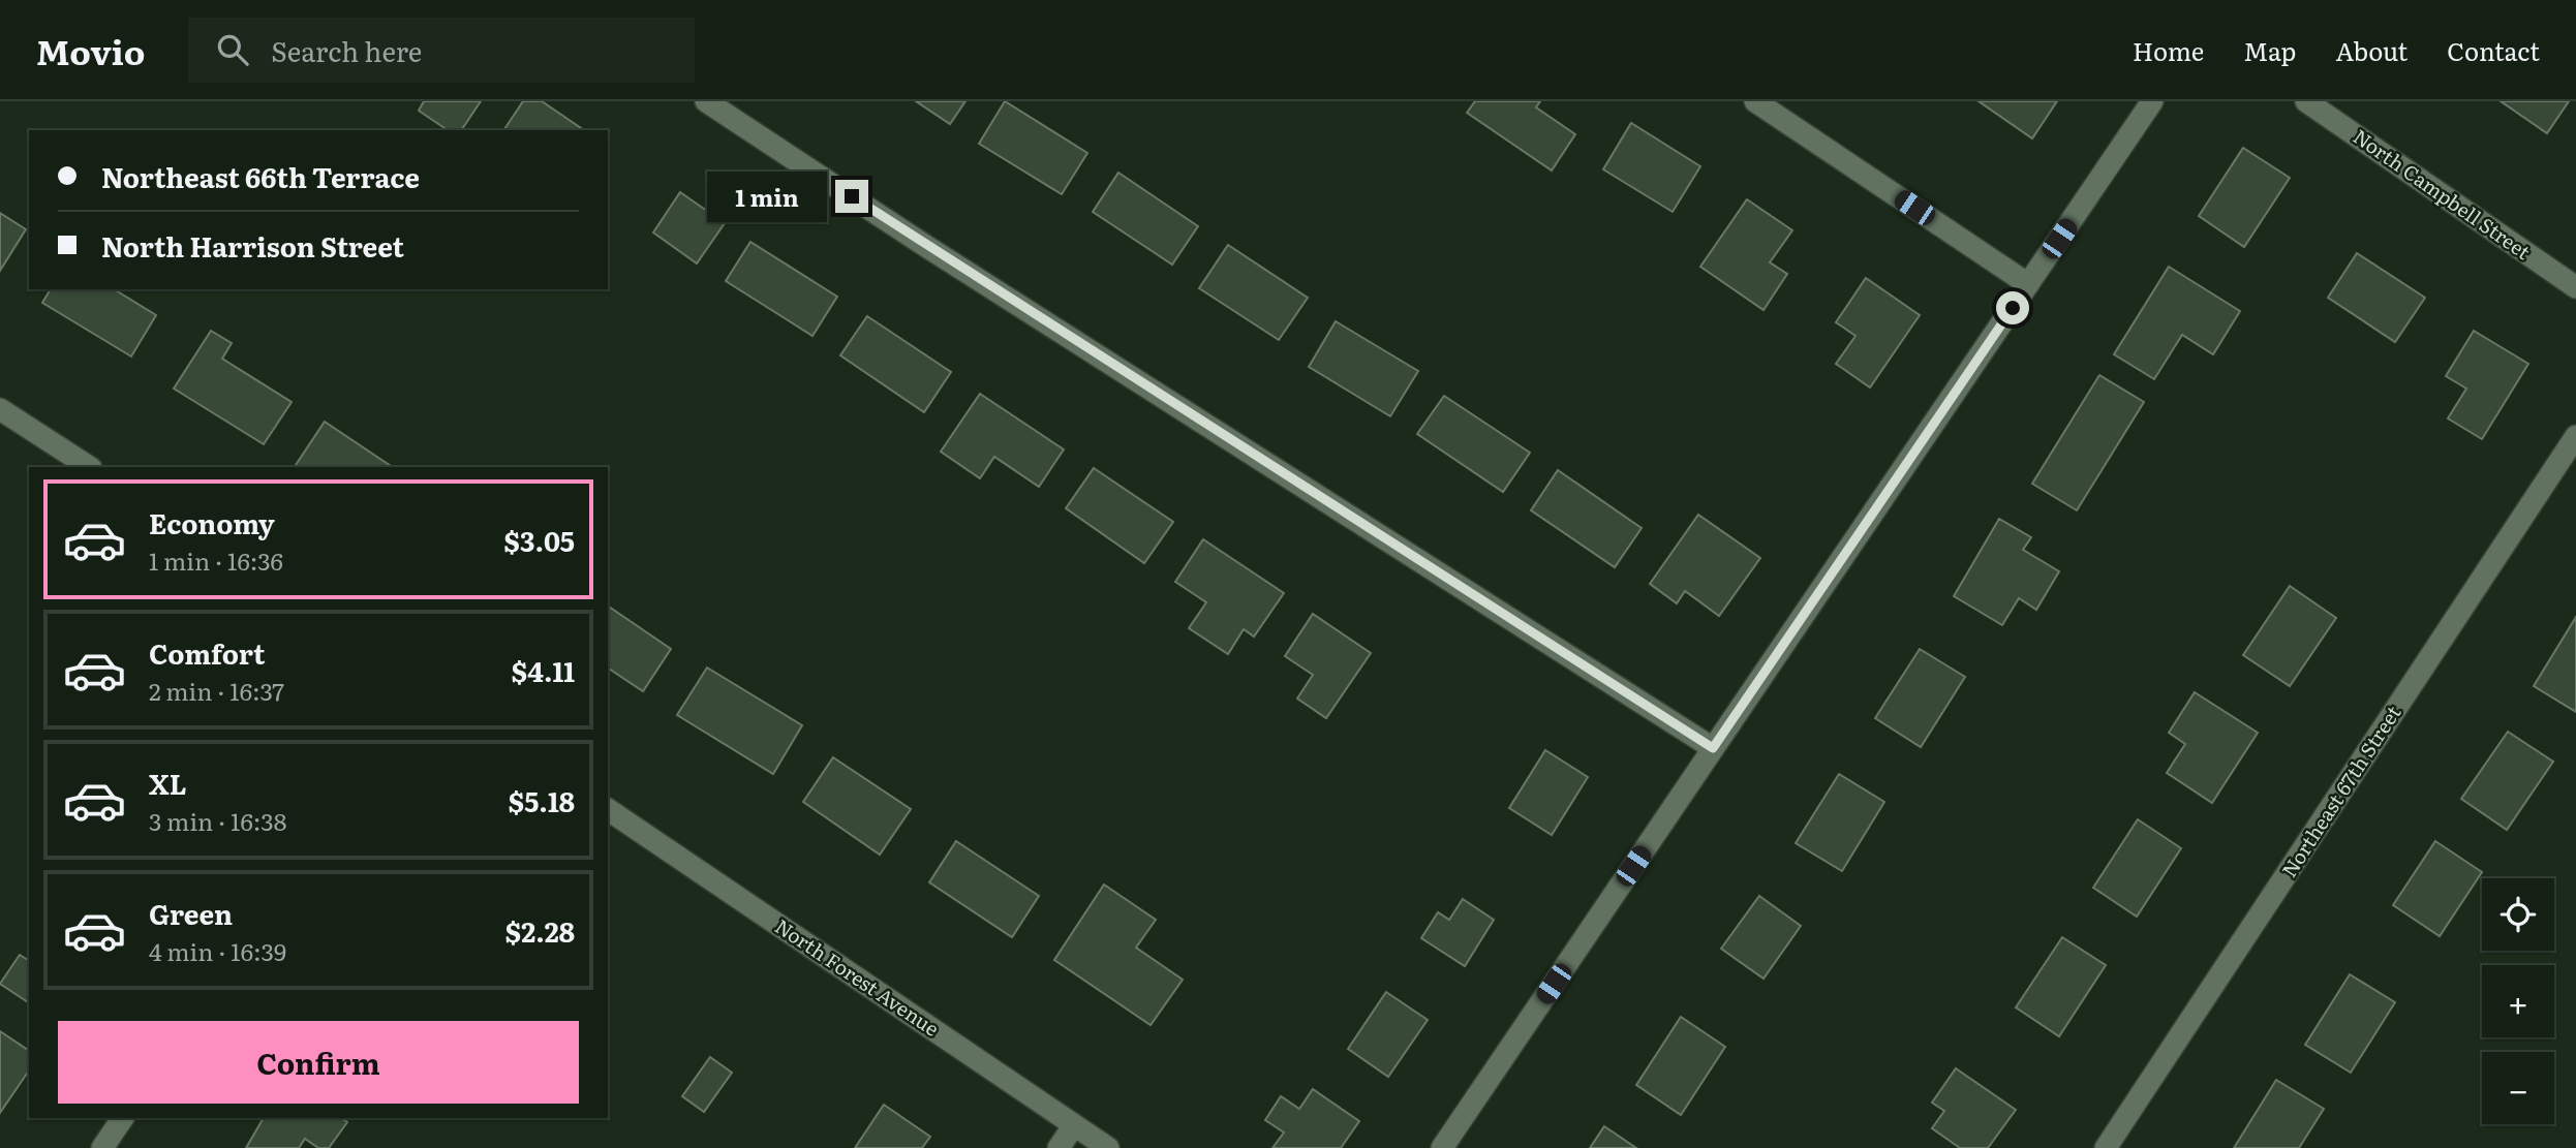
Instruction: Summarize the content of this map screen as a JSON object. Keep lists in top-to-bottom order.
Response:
{
  "streets": {
    "street": ["North Campbell Street", "Northeast 67th Street", "North Forest Avenue"]
  },
  "page": {
    "header": "Movio",
    "search": "Search here",
    "nav": [
      "Home",
      "Map",
      "About",
      "Contact"
    ],
    "banner": ["Northeast 66th Terrace", "North Harrison Street"],
    "bubble": "1 min",
    "list": [
      {
        "name": "Economy",
        "note": "1 min · 16:36",
        "value": "$3.05"
      },
      {
        "name": "Comfort",
        "note": "2 min · 16:37",
        "value": "$4.11"
      },
      {
        "name": "XL",
        "note": "3 min · 16:38",
        "value": "$5.18"
      },
      {
        "name": "Green",
        "note": "4 min · 16:39",
        "value": "$2.28"
      }
    ],
    "map_buttons": ["+", "−"],
    "buttons": "Confirm"
  }
}
